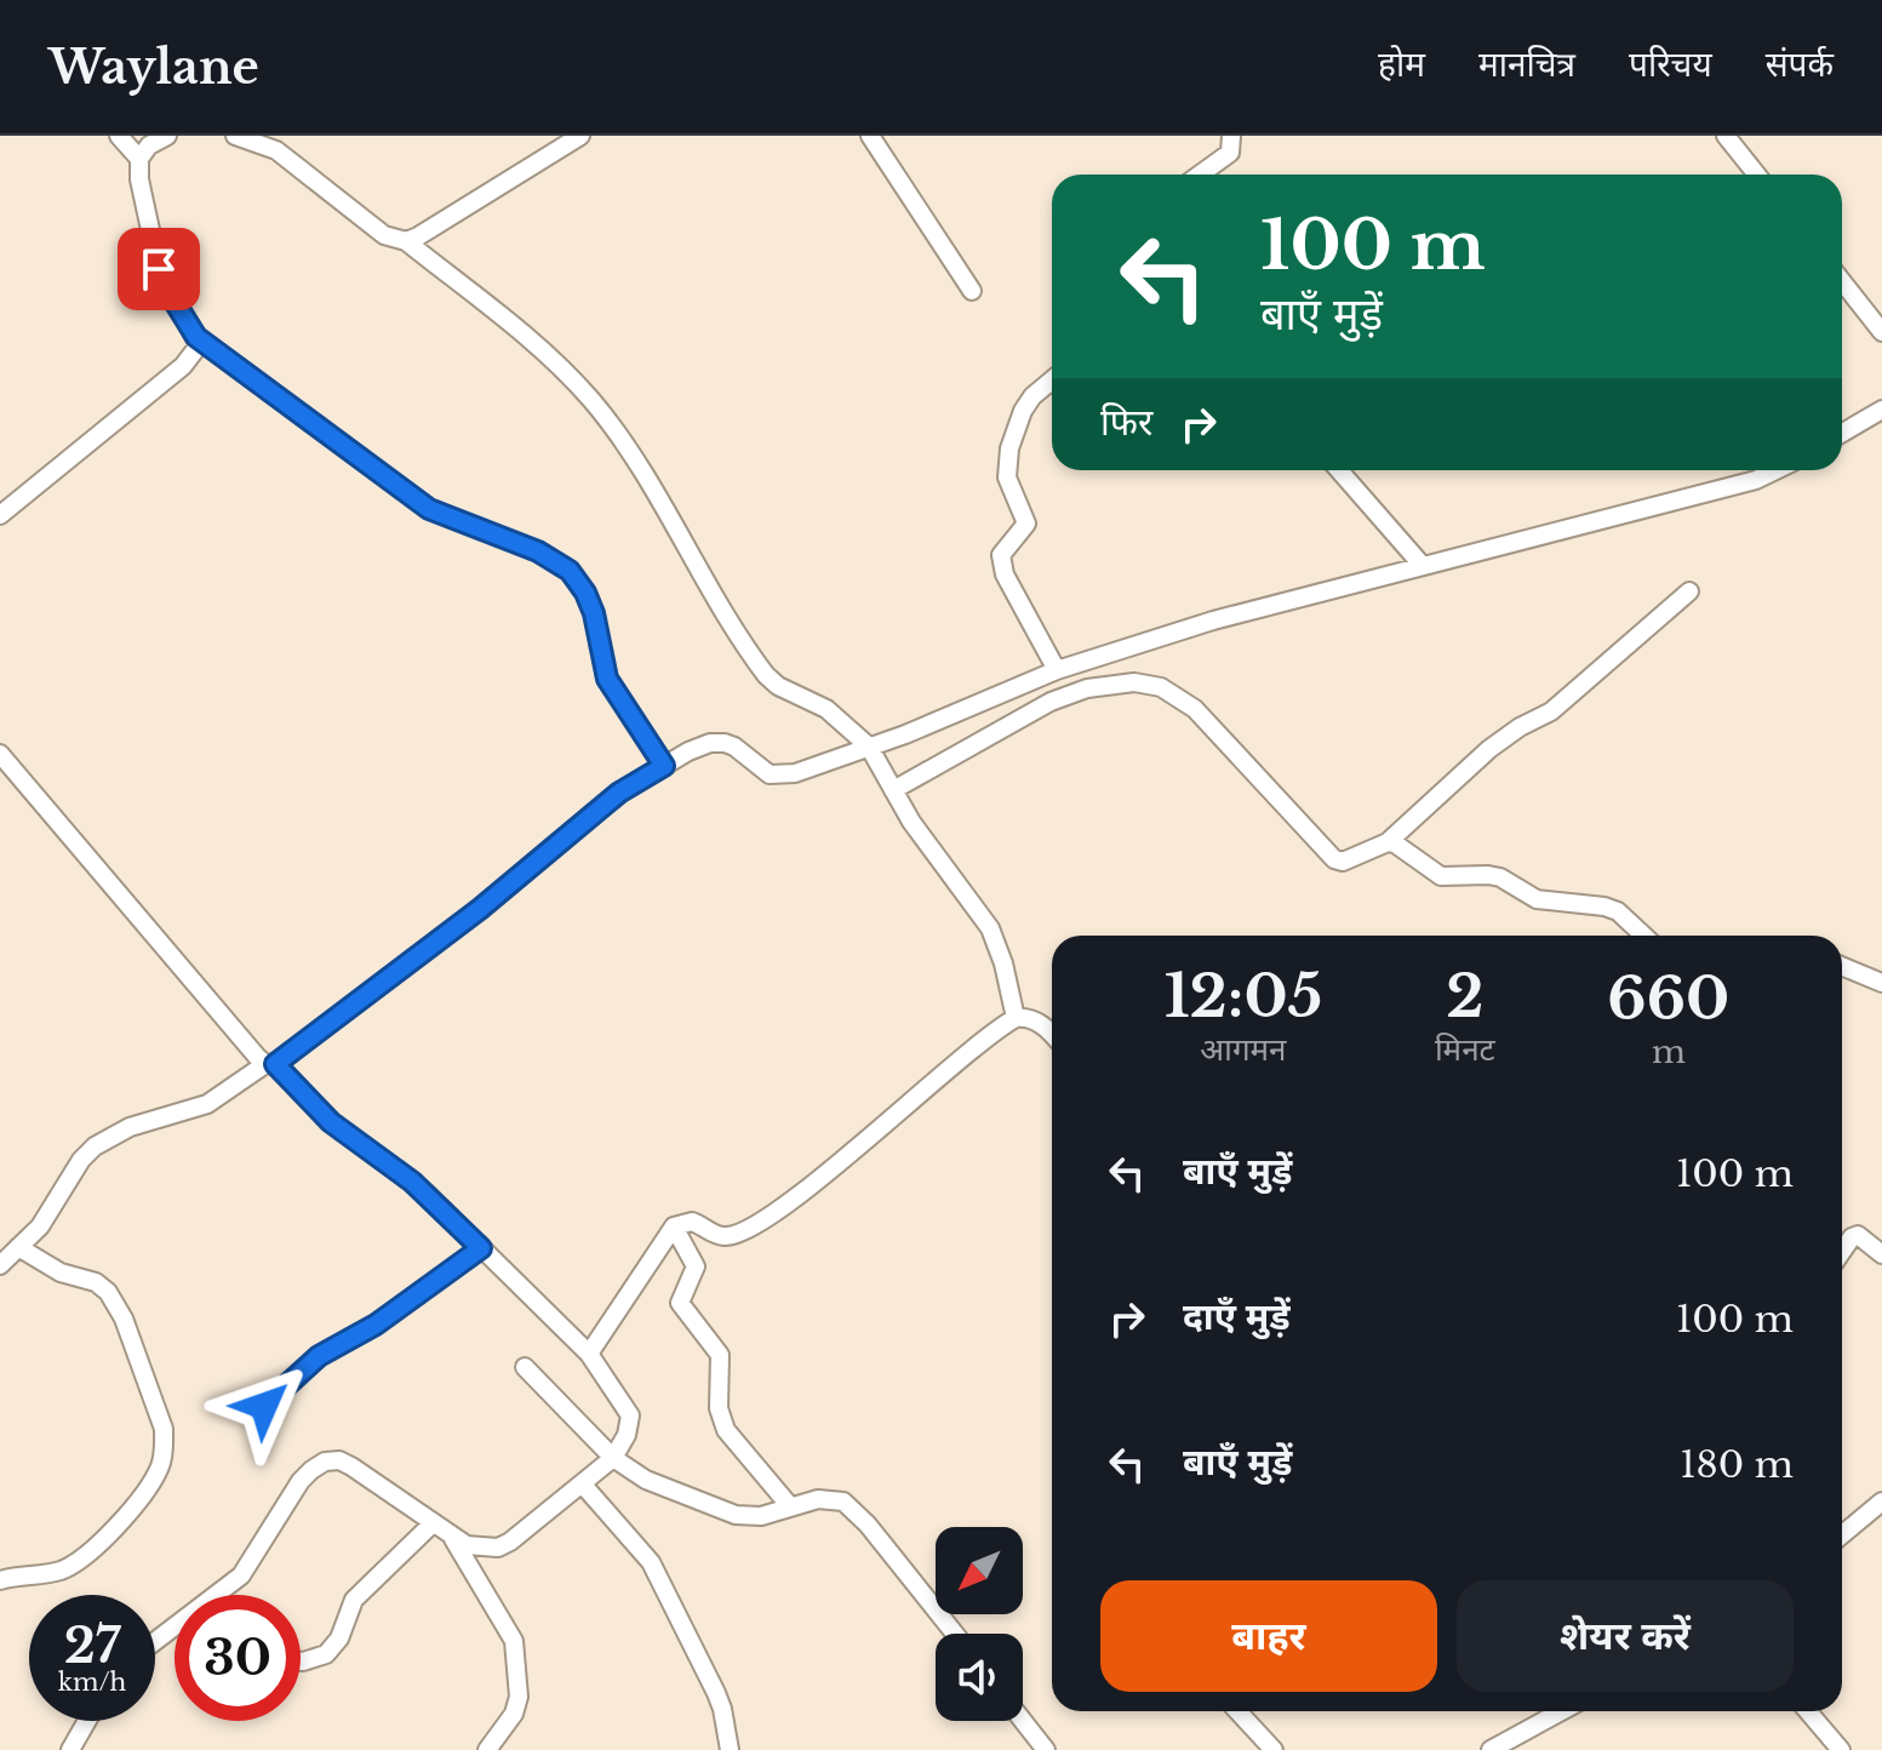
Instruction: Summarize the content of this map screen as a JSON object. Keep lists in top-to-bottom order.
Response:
{
  "north": "bottom left",
  "page": {
    "header": "Waylane",
    "nav": [
      "होम",
      "मानचित्र",
      "परिचय",
      "संपर्क"
    ],
    "turn": ["100 m", "बाएँ मुड़ें"],
    "then": "फिर",
    "eta": [
      "12:05",
      "आगमन",
      "2",
      "मिनट",
      "660",
      "m"
    ],
    "list": [
      {
        "name": "बाएँ मुड़ें",
        "value": "100 m"
      },
      {
        "name": "दाएँ मुड़ें",
        "value": "100 m"
      },
      {
        "name": "बाएँ मुड़ें",
        "value": "180 m"
      }
    ],
    "buttons": ["बाहर", "शेयर करें"],
    "speed": "27 km/h",
    "limit": "30"
  }
}
